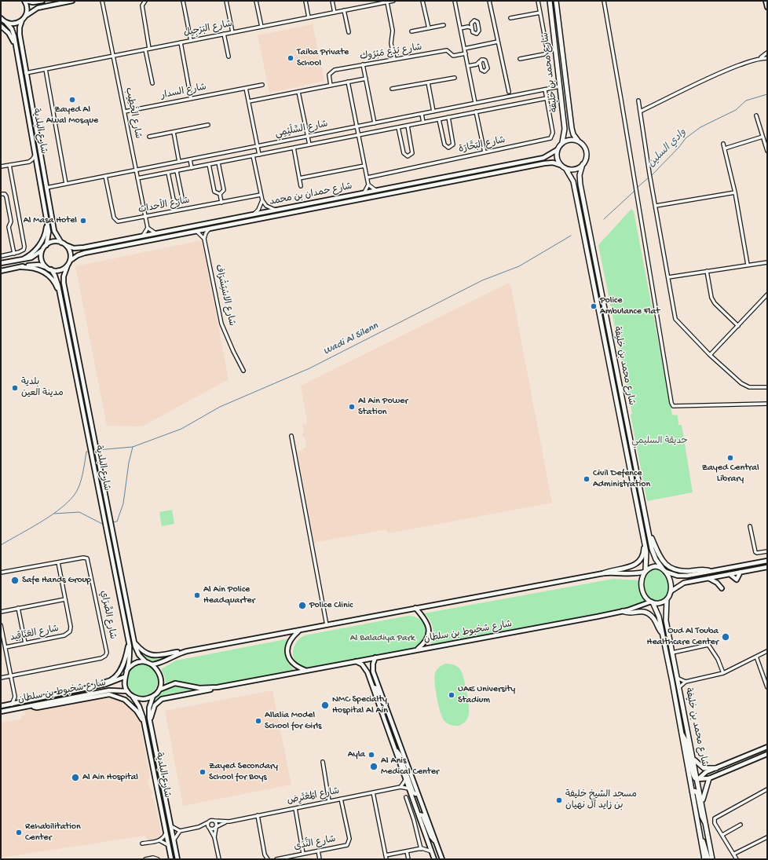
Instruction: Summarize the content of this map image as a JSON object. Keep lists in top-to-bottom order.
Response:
{
  "streets": {
    "highway": ["شارع محمد بن خليفة"],
    "main road": ["شارع البلدية", "شارع حمدان بن محمد", "شارع شخبوط بن سلطان"],
    "street": [
      "شارع البَرْجِيل",
      "شارع بَدْع مَبْرُوك",
      "شارع السدار",
      "شارع الخَطِيب",
      "شارع السِّلَيْمِي",
      "شارع البَحَّارَة",
      "شارع الأحداث",
      "شارع الاسْتِشْرَاف",
      "شارع الصِّرَاي",
      "شارع العَنَاقِيد",
      "شارع المُعْتَرِض",
      "شارع النَّدَى"
    ]
  },
  "crossings": [
    ["شارع البَرْجِيل", "شارع الخَطِيب"],
    ["شارع البَرْجِيل", "شارع البلدية"],
    ["شارع محمد بن خليفة", "شارع السِّلَيْمِي"],
    ["شارع محمد بن خليفة", "شارع حمدان بن محمد"],
    ["شارع محمد بن خليفة", "شارع شخبوط بن سلطان"],
    ["شارع السدار", "شارع الخَطِيب"],
    ["شارع الخَطِيب", "شارع السِّلَيْمِي"],
    ["شارع الخَطِيب", "شارع الأحداث"],
    ["شارع السِّلَيْمِي", "شارع البلدية"],
    ["شارع السِّلَيْمِي", "شارع البَحَّارَة"],
    ["شارع السِّلَيْمِي", "شارع الأحداث"],
    ["شارع البلدية", "شارع حمدان بن محمد"],
    ["شارع البلدية", "شارع شخبوط بن سلطان"],
    ["شارع الصِّرَاي", "شارع العَنَاقِيد"],
    ["شارع المُعْتَرِض", "شارع النَّدَى"]
  ],
  "water": ["وادي السلين", "Wadi Al Silenn"],
  "parks": ["حديقة السليمي", "Al Baladiya Park"],
  "places": [
    "Taiba Private School",
    "Zayed Al Awal Mosque",
    "Al Masa Hotel",
    "Police Ambulance Flat",
    "بلدية مدينة العين",
    "Al Ain Power Station",
    "Zayed Central Library",
    "Civil Defence Administration",
    "Safe Hands Group",
    "Al Ain Police Headquarter",
    "Police Clinic",
    "Oud Al Touba Healthcare Center",
    "UAE University Stadium",
    "NMC Specialty Hospital Al Ain",
    "Allalia Model School for Girls",
    "Ayla",
    "Al Anis Medical Center",
    "Zayed Secondary School for Boys",
    "Al Ain Hospital",
    "مسجد الشيخ خليفة بن زايد آل نهيان",
    "Rehabilitation Center"
  ]
}
